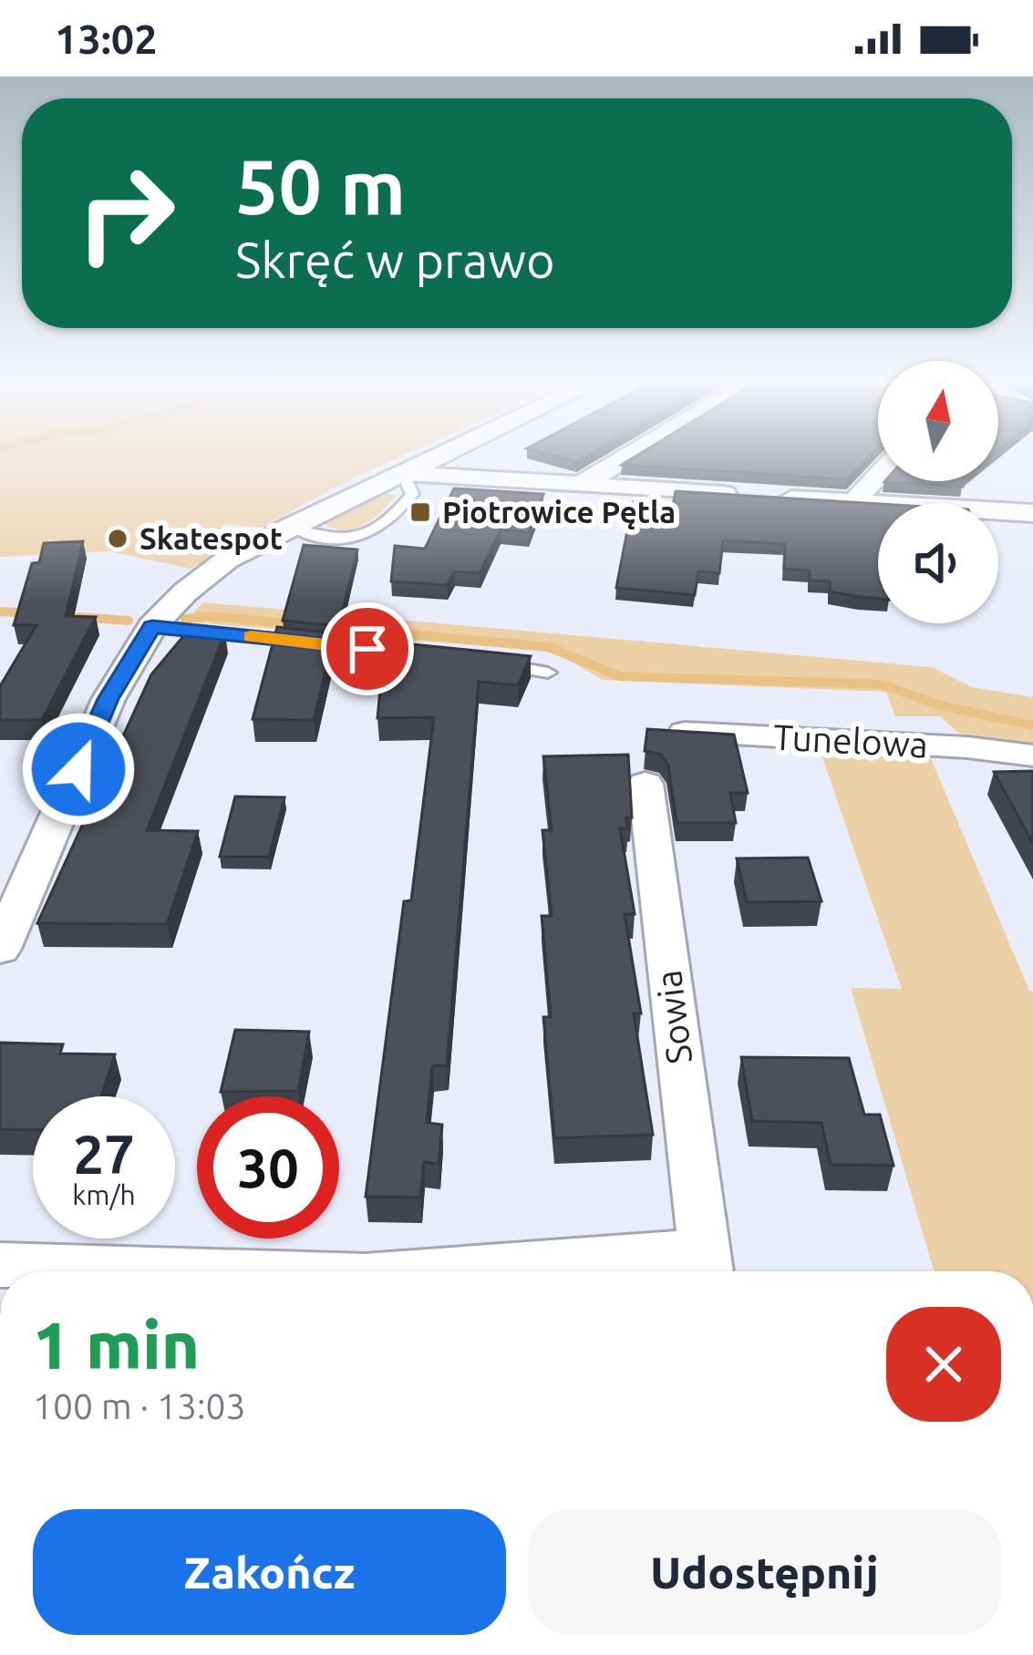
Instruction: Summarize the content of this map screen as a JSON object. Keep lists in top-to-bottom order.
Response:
{
  "streets": {
    "street": ["Tunelowa", "Sowia"]
  },
  "places": {
    "transit": ["Piotrowice Pętla"],
    "other": ["Skatespot"]
  },
  "north": "top",
  "page": {
    "status": "13:02",
    "turn": ["50 m", "Skręć w prawo"],
    "speed": "27 km/h",
    "limit": "30",
    "heading": ["1 min", "100 m · 13:03"],
    "buttons": ["Zakończ", "Udostępnij"]
  }
}
